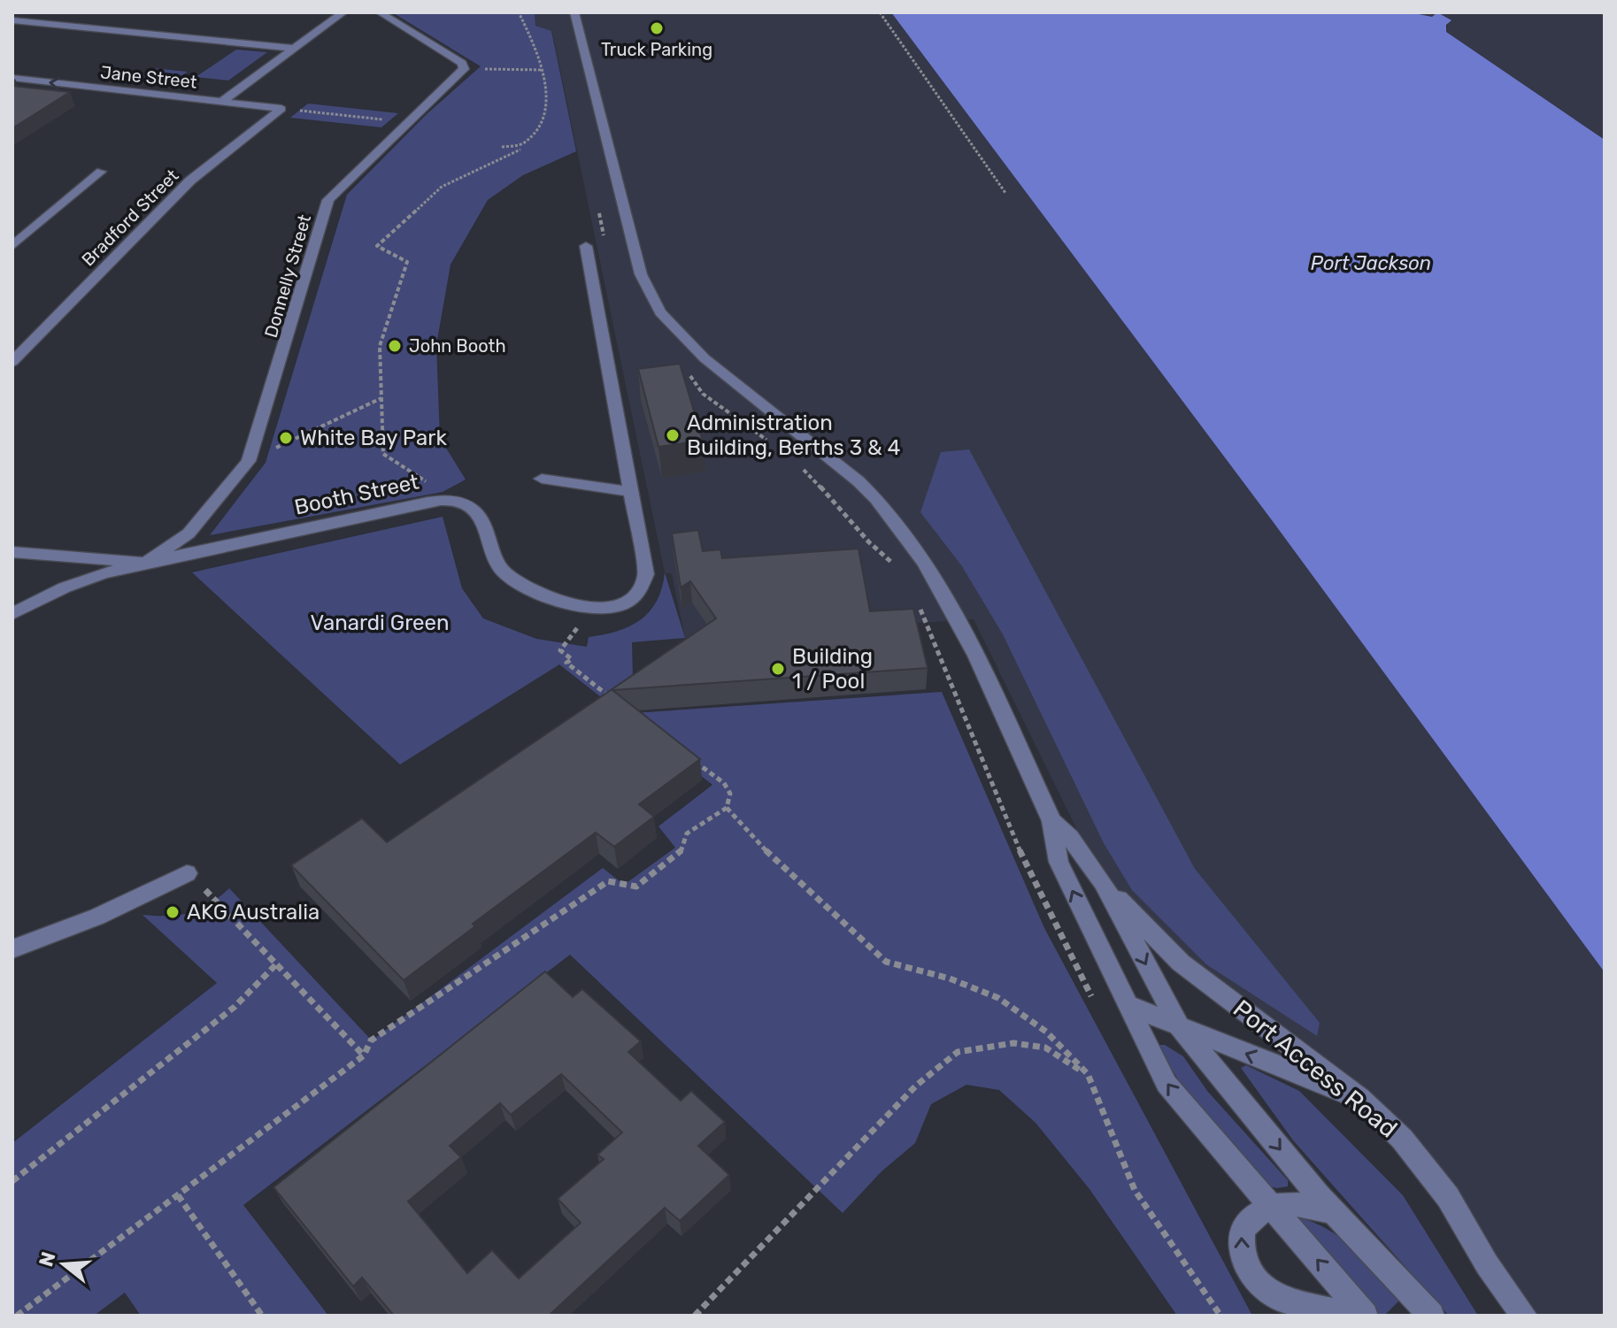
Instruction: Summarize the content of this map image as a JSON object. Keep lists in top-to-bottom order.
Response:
{
  "streets": {
    "street": [
      "Jane Street",
      "Bradford Street",
      "Donnelly Street",
      "Booth Street",
      "Port Access Road"
    ]
  },
  "crossings": [
    ["Jane Street", "Bradford Street"],
    ["Donnelly Street", "Booth Street"]
  ],
  "water": ["Port Jackson"],
  "parks": ["Vanardi Green"],
  "places": [
    "Truck Parking",
    "John Booth",
    "Administration Building, Berths 3 & 4",
    "White Bay Park",
    "Building 1 / Pool",
    "AKG Australia"
  ],
  "north": "left"
}
